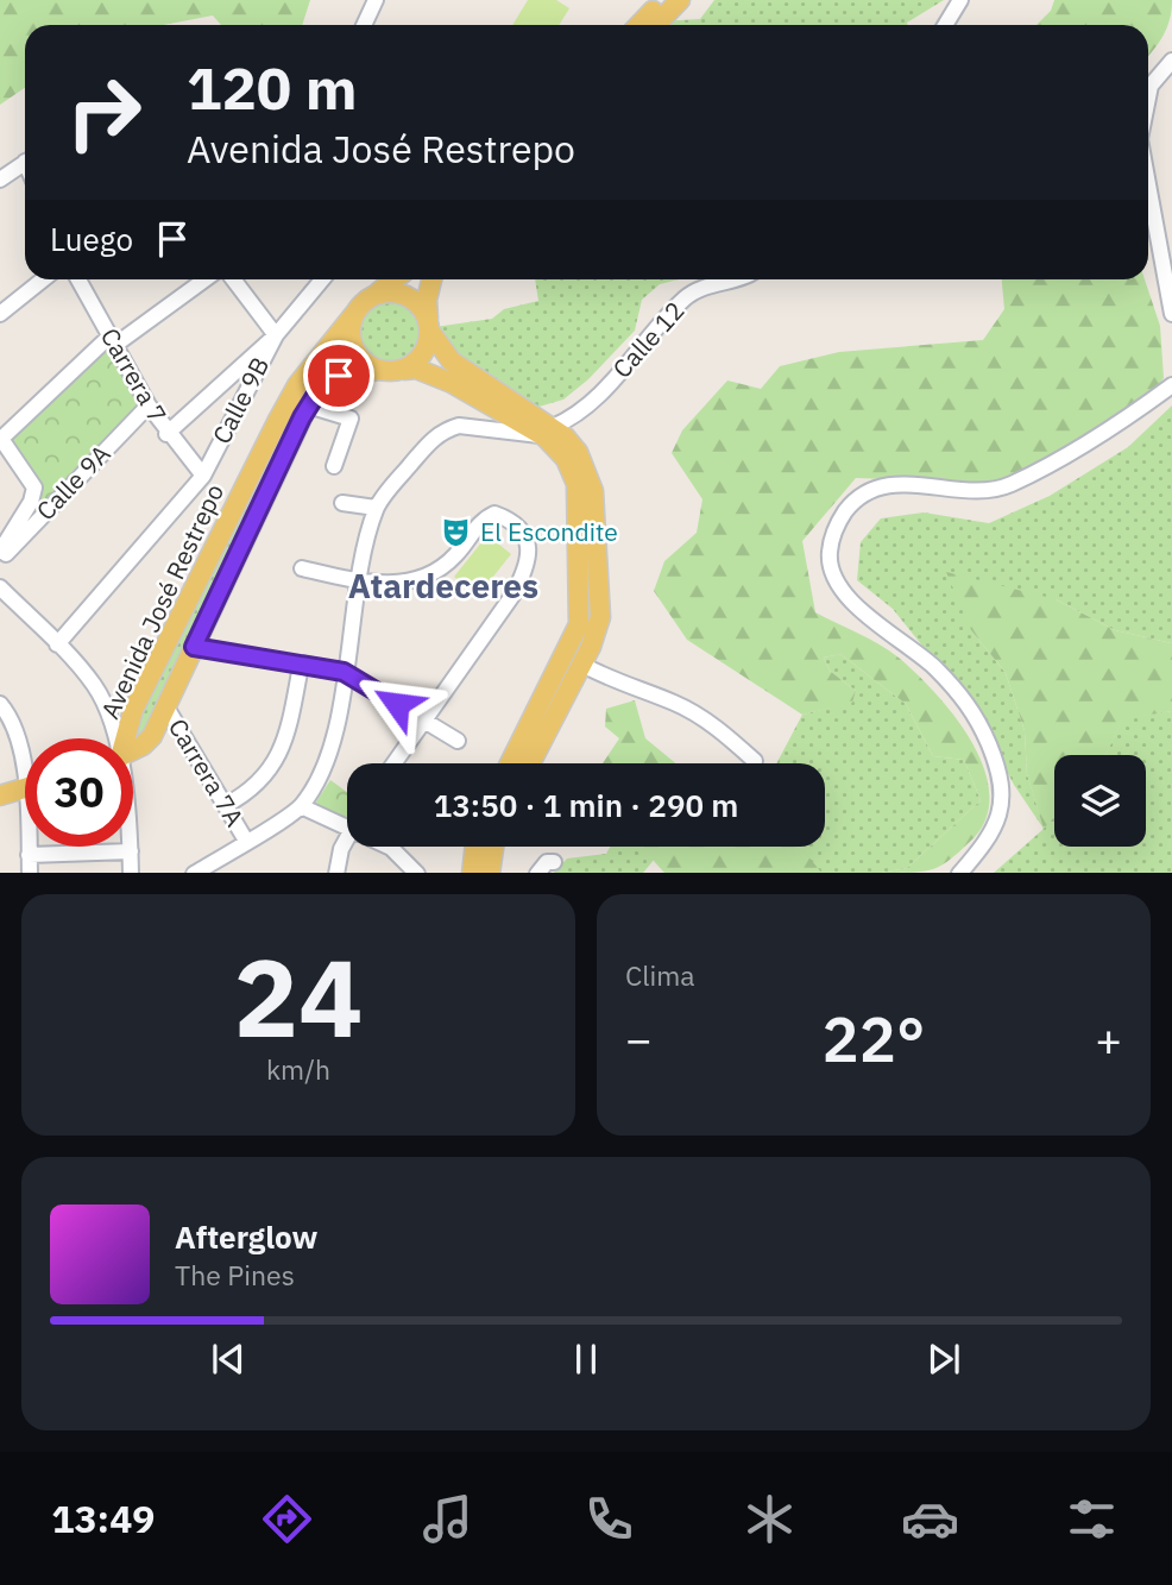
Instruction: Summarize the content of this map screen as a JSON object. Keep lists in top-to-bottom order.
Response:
{
  "streets": {
    "main road": ["Avenida José Restrepo"],
    "street": [
      "Calle 12",
      "Carrera 7",
      "Calle 9B",
      "Calle 9A",
      "Carrera 7A"
    ]
  },
  "crossings": [
    ["Carrera 7", "Calle 9B"],
    ["Carrera 7", "Calle 9A"],
    ["Avenida José Restrepo", "Carrera 7A"]
  ],
  "districts": ["Atardeceres"],
  "places": {
    "theatre": ["El Escondite"]
  },
  "page": {
    "turn": ["120 m", "Avenida José Restrepo"],
    "then": "Luego",
    "limit": "30",
    "trip": "13:50 · 1 min · 290 m",
    "tile": [
      ["24", "km/h"],
      "Clima"
    ],
    "heat": ["−", "22°", "+"],
    "song": ["Afterglow", "The Pines"],
    "tabs": "13:49"
  }
}
